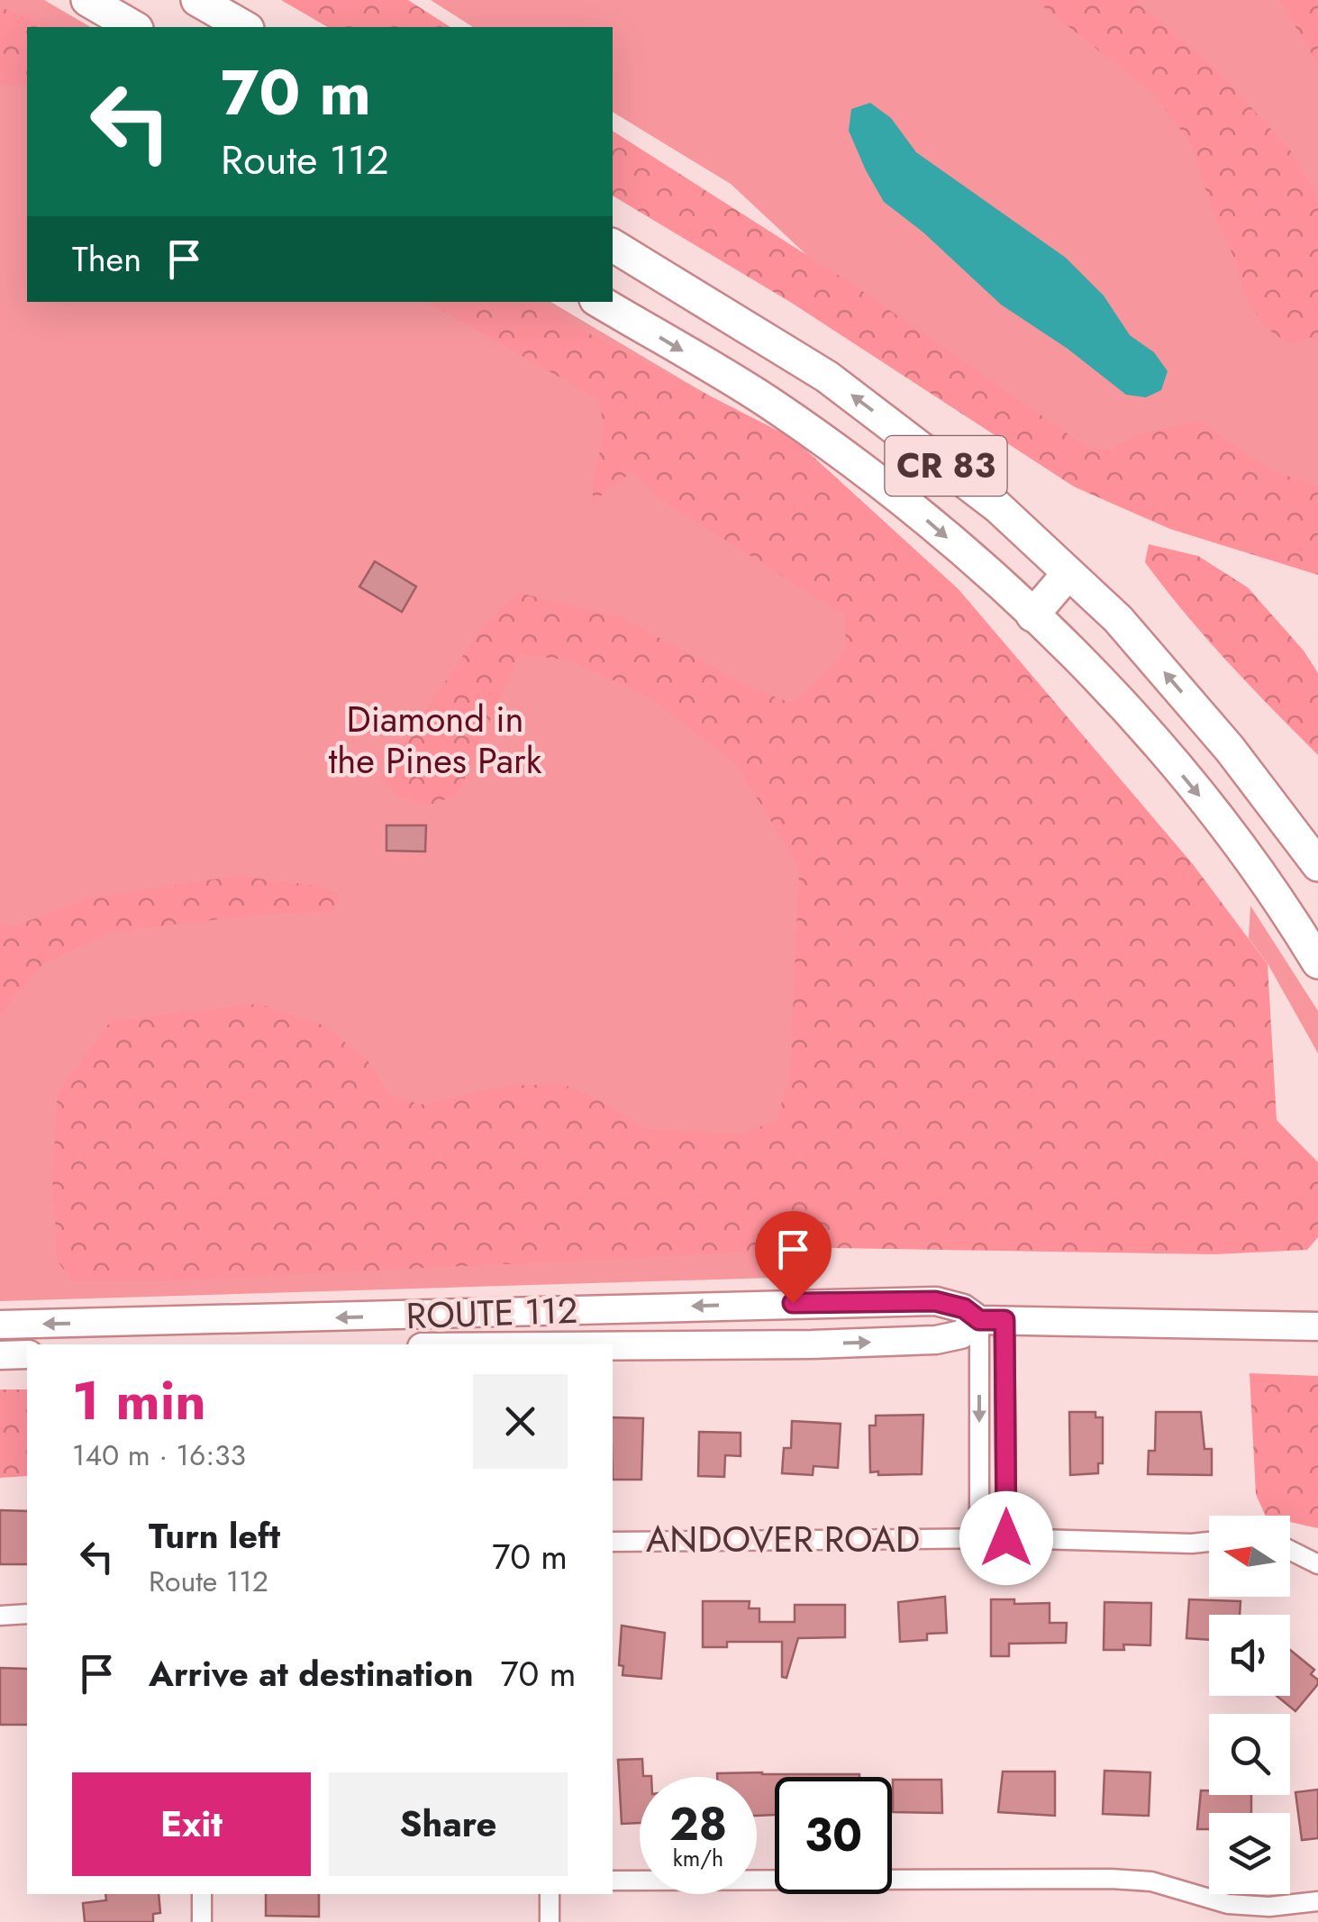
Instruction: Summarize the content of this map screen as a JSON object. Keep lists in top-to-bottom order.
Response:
{
  "streets": {
    "highway": ["CR 83"],
    "main road": ["ROUTE 112"],
    "street": ["ANDOVER ROAD"]
  },
  "parks": ["Diamond in the Pines Park"],
  "north": "left",
  "page": {
    "turn": ["70 m", "Route 112"],
    "then": "Then",
    "heading": ["1 min", "140 m · 16:33"],
    "list": [
      {
        "name": "Turn left",
        "note": "Route 112",
        "value": "70 m"
      },
      {
        "name": "Arrive at destination",
        "value": "70 m"
      }
    ],
    "buttons": ["Exit", "Share"],
    "speed": "28 km/h",
    "limit": "30"
  }
}
